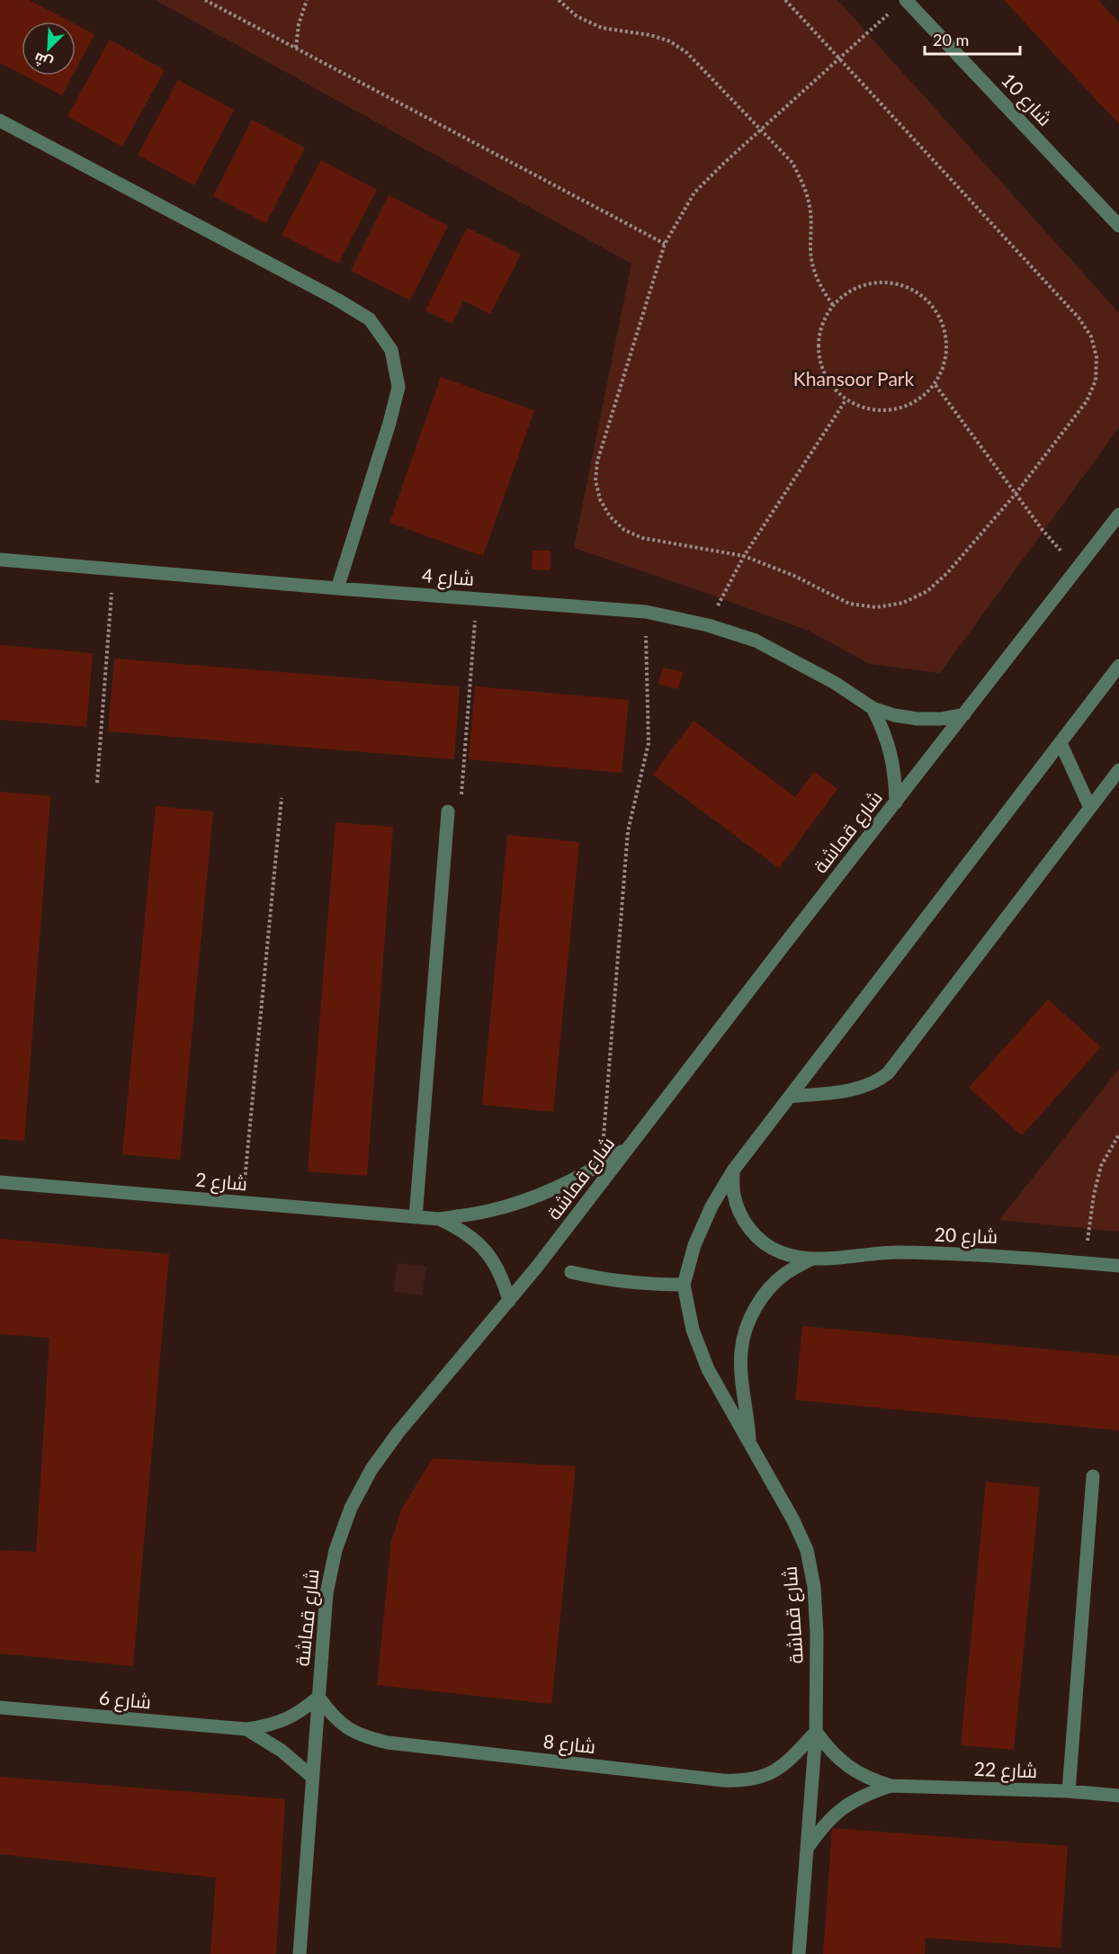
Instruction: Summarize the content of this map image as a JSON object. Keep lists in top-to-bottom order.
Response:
{
  "streets": {
    "street": [
      "شارع 10",
      "شارع 4",
      "شارع قماشة",
      "شارع 2",
      "شارع 20",
      "شارع 6",
      "شارع 8",
      "شارع 22"
    ]
  },
  "crossings": [
    ["شارع 4", "شارع قماشة"],
    ["شارع قماشة", "شارع 2"],
    ["شارع قماشة", "شارع 20"],
    ["شارع قماشة", "شارع 6"],
    ["شارع قماشة", "شارع 8"],
    ["شارع قماشة", "شارع 22"],
    ["شارع 6", "شارع 8"],
    ["شارع 8", "شارع 22"]
  ],
  "parks": ["Khansoor Park"],
  "scale_bar": "20 m",
  "north": "bottom left"
}
